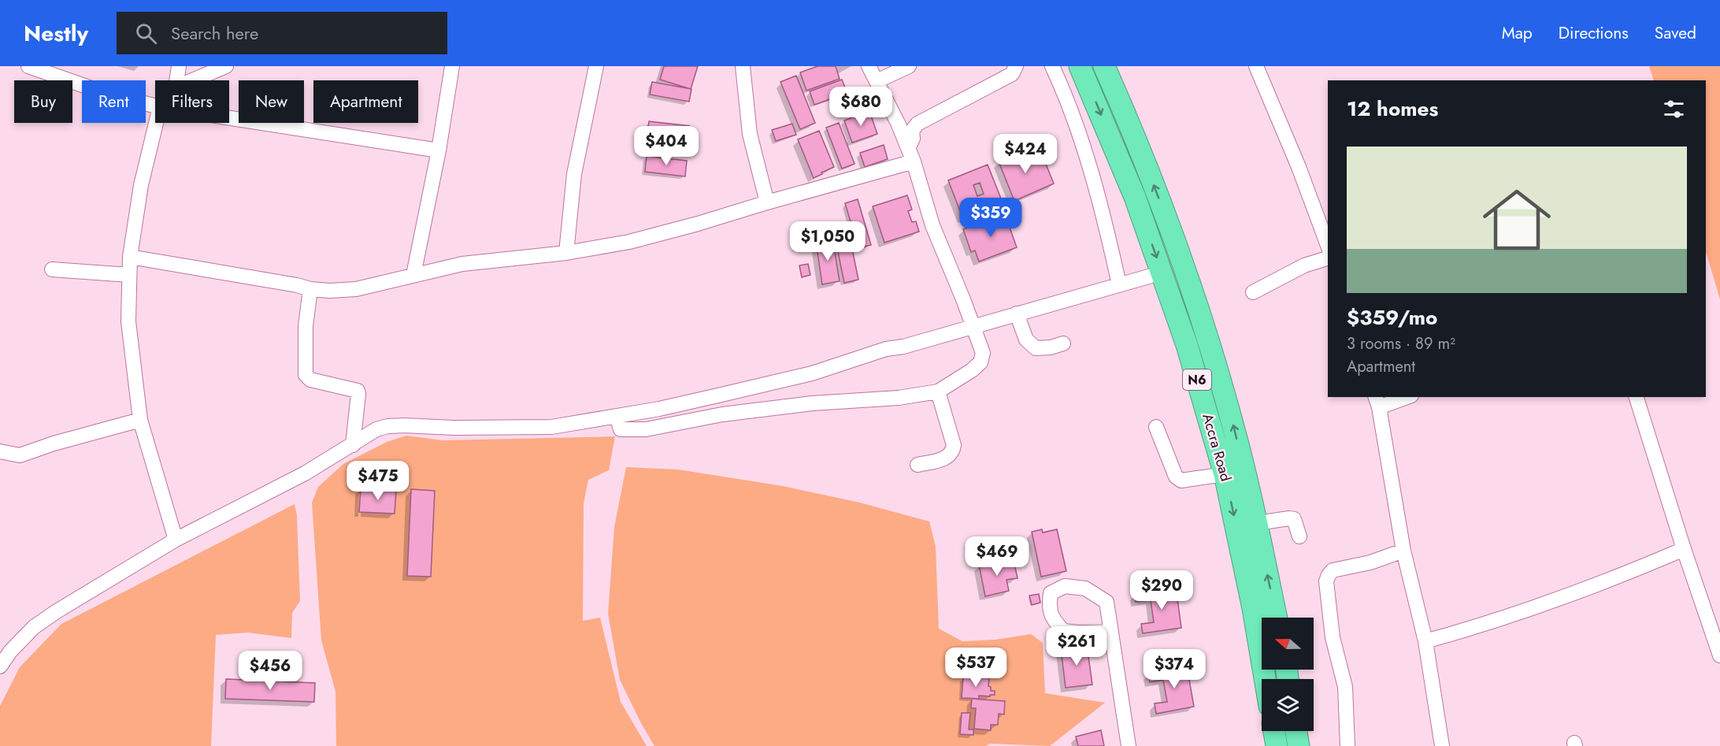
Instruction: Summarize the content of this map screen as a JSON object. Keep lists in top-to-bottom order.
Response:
{
  "streets": {
    "highway": ["N6", "Accra Road"]
  },
  "north": "left",
  "page": {
    "header": "Nestly",
    "search": "Search here",
    "nav": ["Map", "Directions", "Saved"],
    "chip": [
      "Buy",
      "Rent",
      "Filters",
      "New",
      "Apartment"
    ],
    "heading": "12 homes",
    "price": [
      "$680",
      "$404",
      "$424",
      "$359",
      "$1,050",
      "$475",
      "$469",
      "$290",
      "$261",
      "$537",
      "$374",
      "$456"
    ],
    "list": [
      {
        "name": "$359/mo",
        "note": "3 rooms · 89 m² · Apartment"
      }
    ]
  }
}
